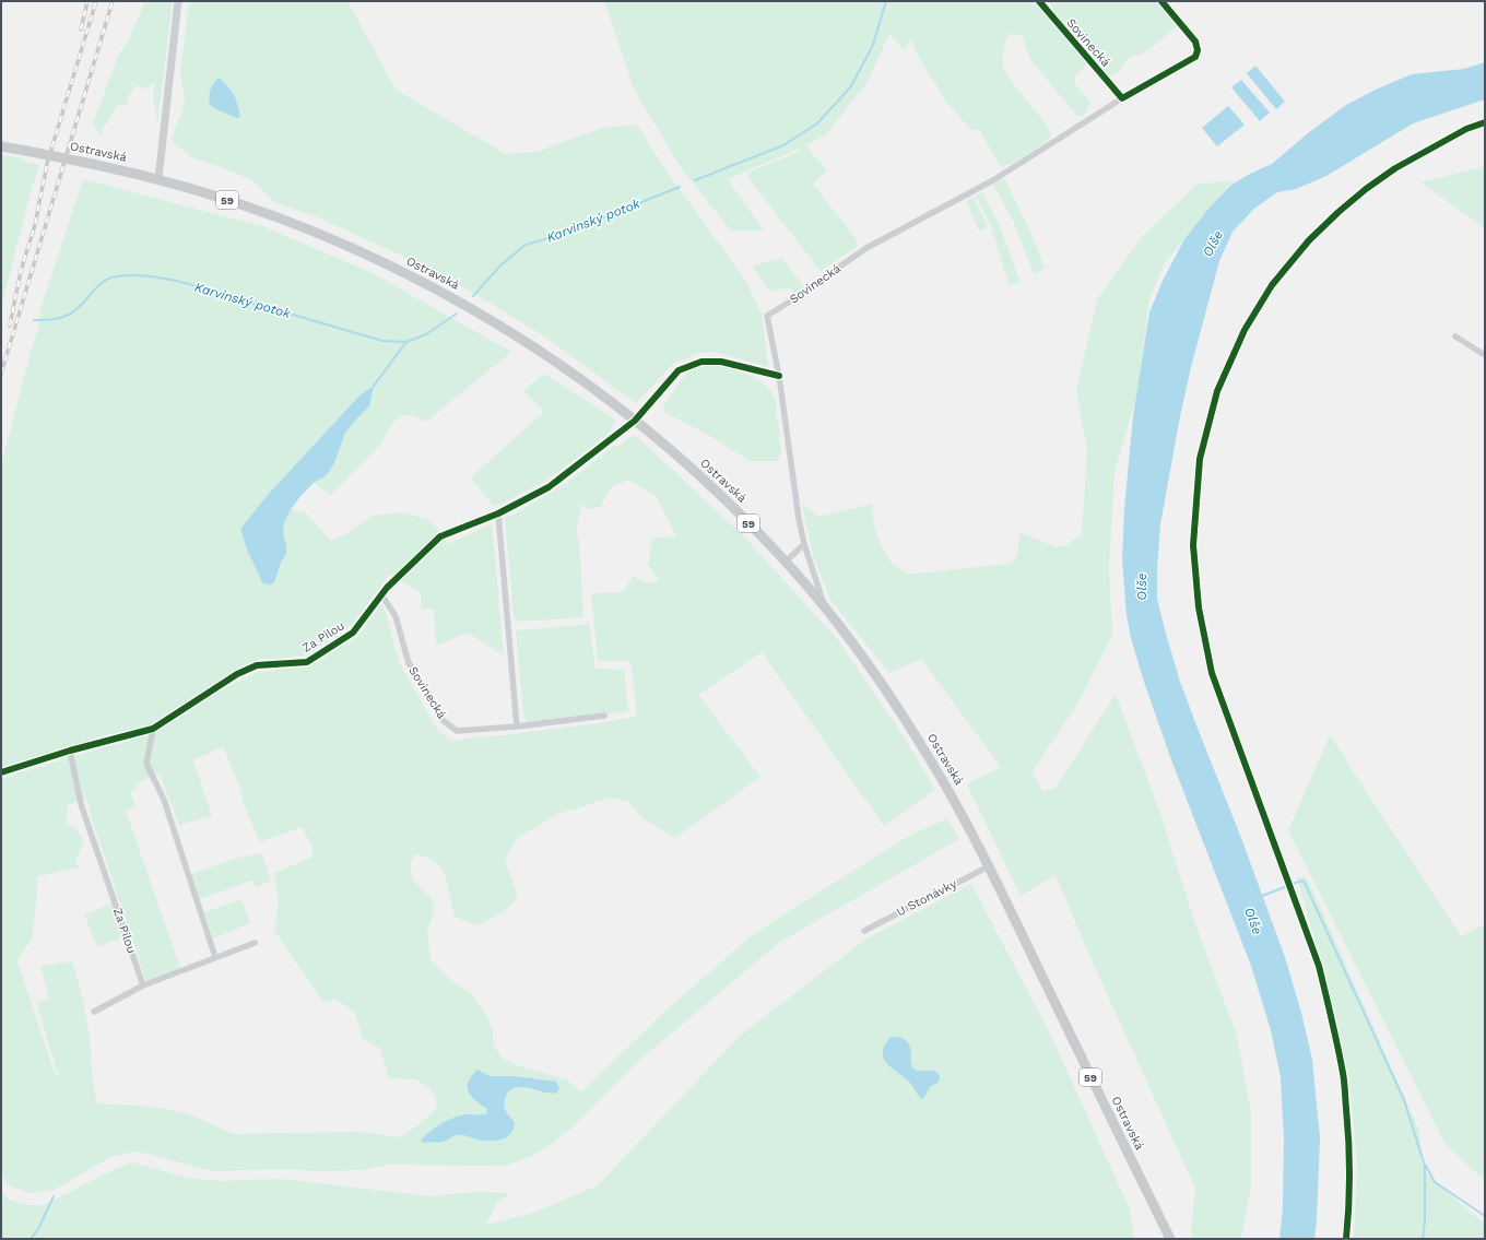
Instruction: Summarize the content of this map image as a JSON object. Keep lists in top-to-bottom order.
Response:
{
  "streets": {
    "main road": ["Ostravská", "59"],
    "street": ["Sovinecká", "Za Pilou", "U Stonávky"]
  },
  "crossings": [
    ["Sovinecká", "Ostravská"],
    ["Sovinecká", "Za Pilou"],
    ["Ostravská", "Za Pilou"],
    ["Ostravská", "U Stonávky"]
  ],
  "water": ["Karvinský potok", "Olše"]
}
